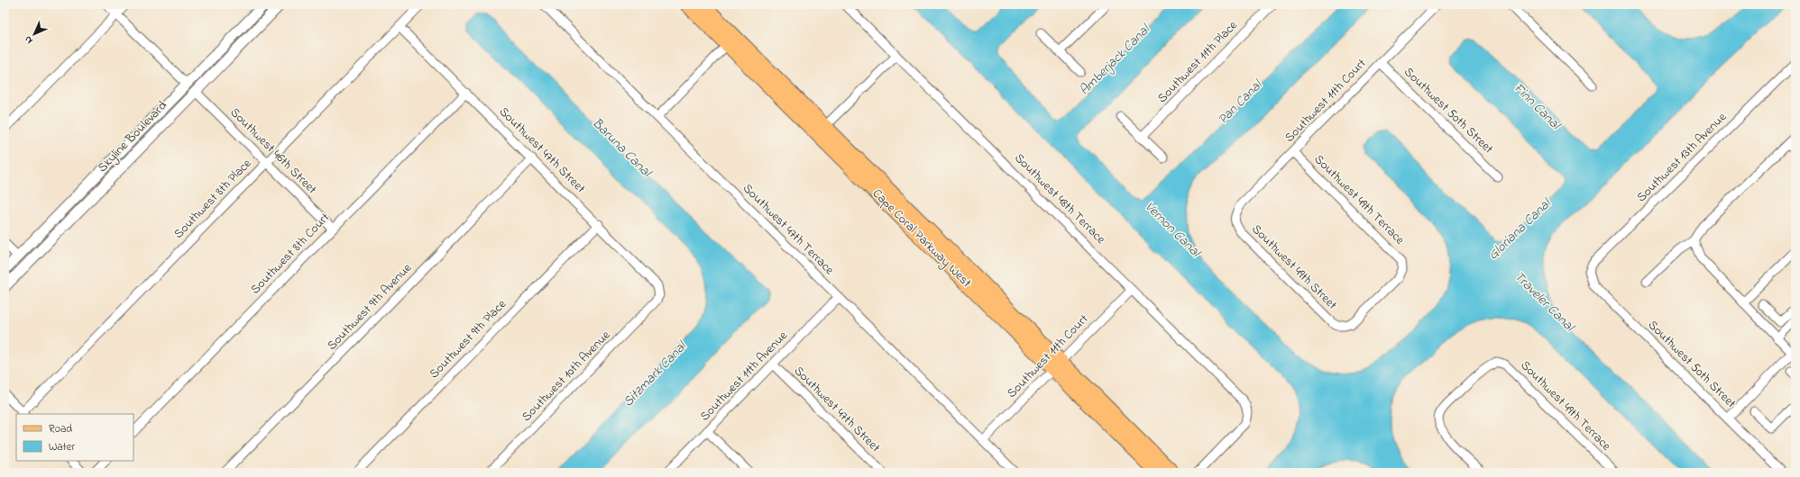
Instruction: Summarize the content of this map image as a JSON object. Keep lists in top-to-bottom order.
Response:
{
  "streets": {
    "main road": ["Cape Coral Parkway West"],
    "street": [
      "Southwest 11th Place",
      "Southwest 11th Court",
      "Southwest 50th Street",
      "Skyline Boulevard",
      "Southwest 47th Street",
      "Southwest 46th Street",
      "Southwest 13th Avenue",
      "Southwest 8th Place",
      "Southwest 48th Terrace",
      "Southwest 49th Terrace",
      "Southwest 47th Terrace",
      "Southwest 8th Court",
      "Southwest 49th Street",
      "Southwest 9th Avenue",
      "Southwest 9th Place",
      "Southwest 10th Avenue",
      "Southwest 11th Avenue"
    ]
  },
  "crossings": [
    ["Southwest 11th Court", "Southwest 50th Street"],
    ["Southwest 11th Court", "Southwest 48th Terrace"],
    ["Southwest 11th Court", "Southwest 49th Terrace"],
    ["Southwest 11th Court", "Southwest 47th Terrace"],
    ["Southwest 11th Court", "Cape Coral Parkway West"],
    ["Southwest 11th Court", "Southwest 49th Street"],
    ["Southwest 50th Street", "Southwest 13th Avenue"],
    ["Skyline Boulevard", "Southwest 46th Street"],
    ["Southwest 47th Street", "Southwest 8th Place"],
    ["Southwest 47th Street", "Southwest 8th Court"],
    ["Southwest 47th Street", "Southwest 9th Avenue"],
    ["Southwest 47th Street", "Southwest 9th Place"],
    ["Southwest 47th Street", "Southwest 10th Avenue"],
    ["Southwest 47th Street", "Southwest 11th Avenue"],
    ["Southwest 46th Street", "Southwest 8th Place"],
    ["Southwest 46th Street", "Southwest 8th Court"],
    ["Southwest 49th Terrace", "Southwest 49th Street"],
    ["Southwest 47th Terrace", "Southwest 11th Avenue"]
  ],
  "water": [
    "Amberjack Canal",
    "Pan Canal",
    "Finn Canal",
    "Baruna Canal",
    "Vernon Canal",
    "Gloriana Canal",
    "Traveler Canal",
    "Sitzmark Canal"
  ],
  "legend": ["Road", "Water"],
  "north": "bottom left"
}
